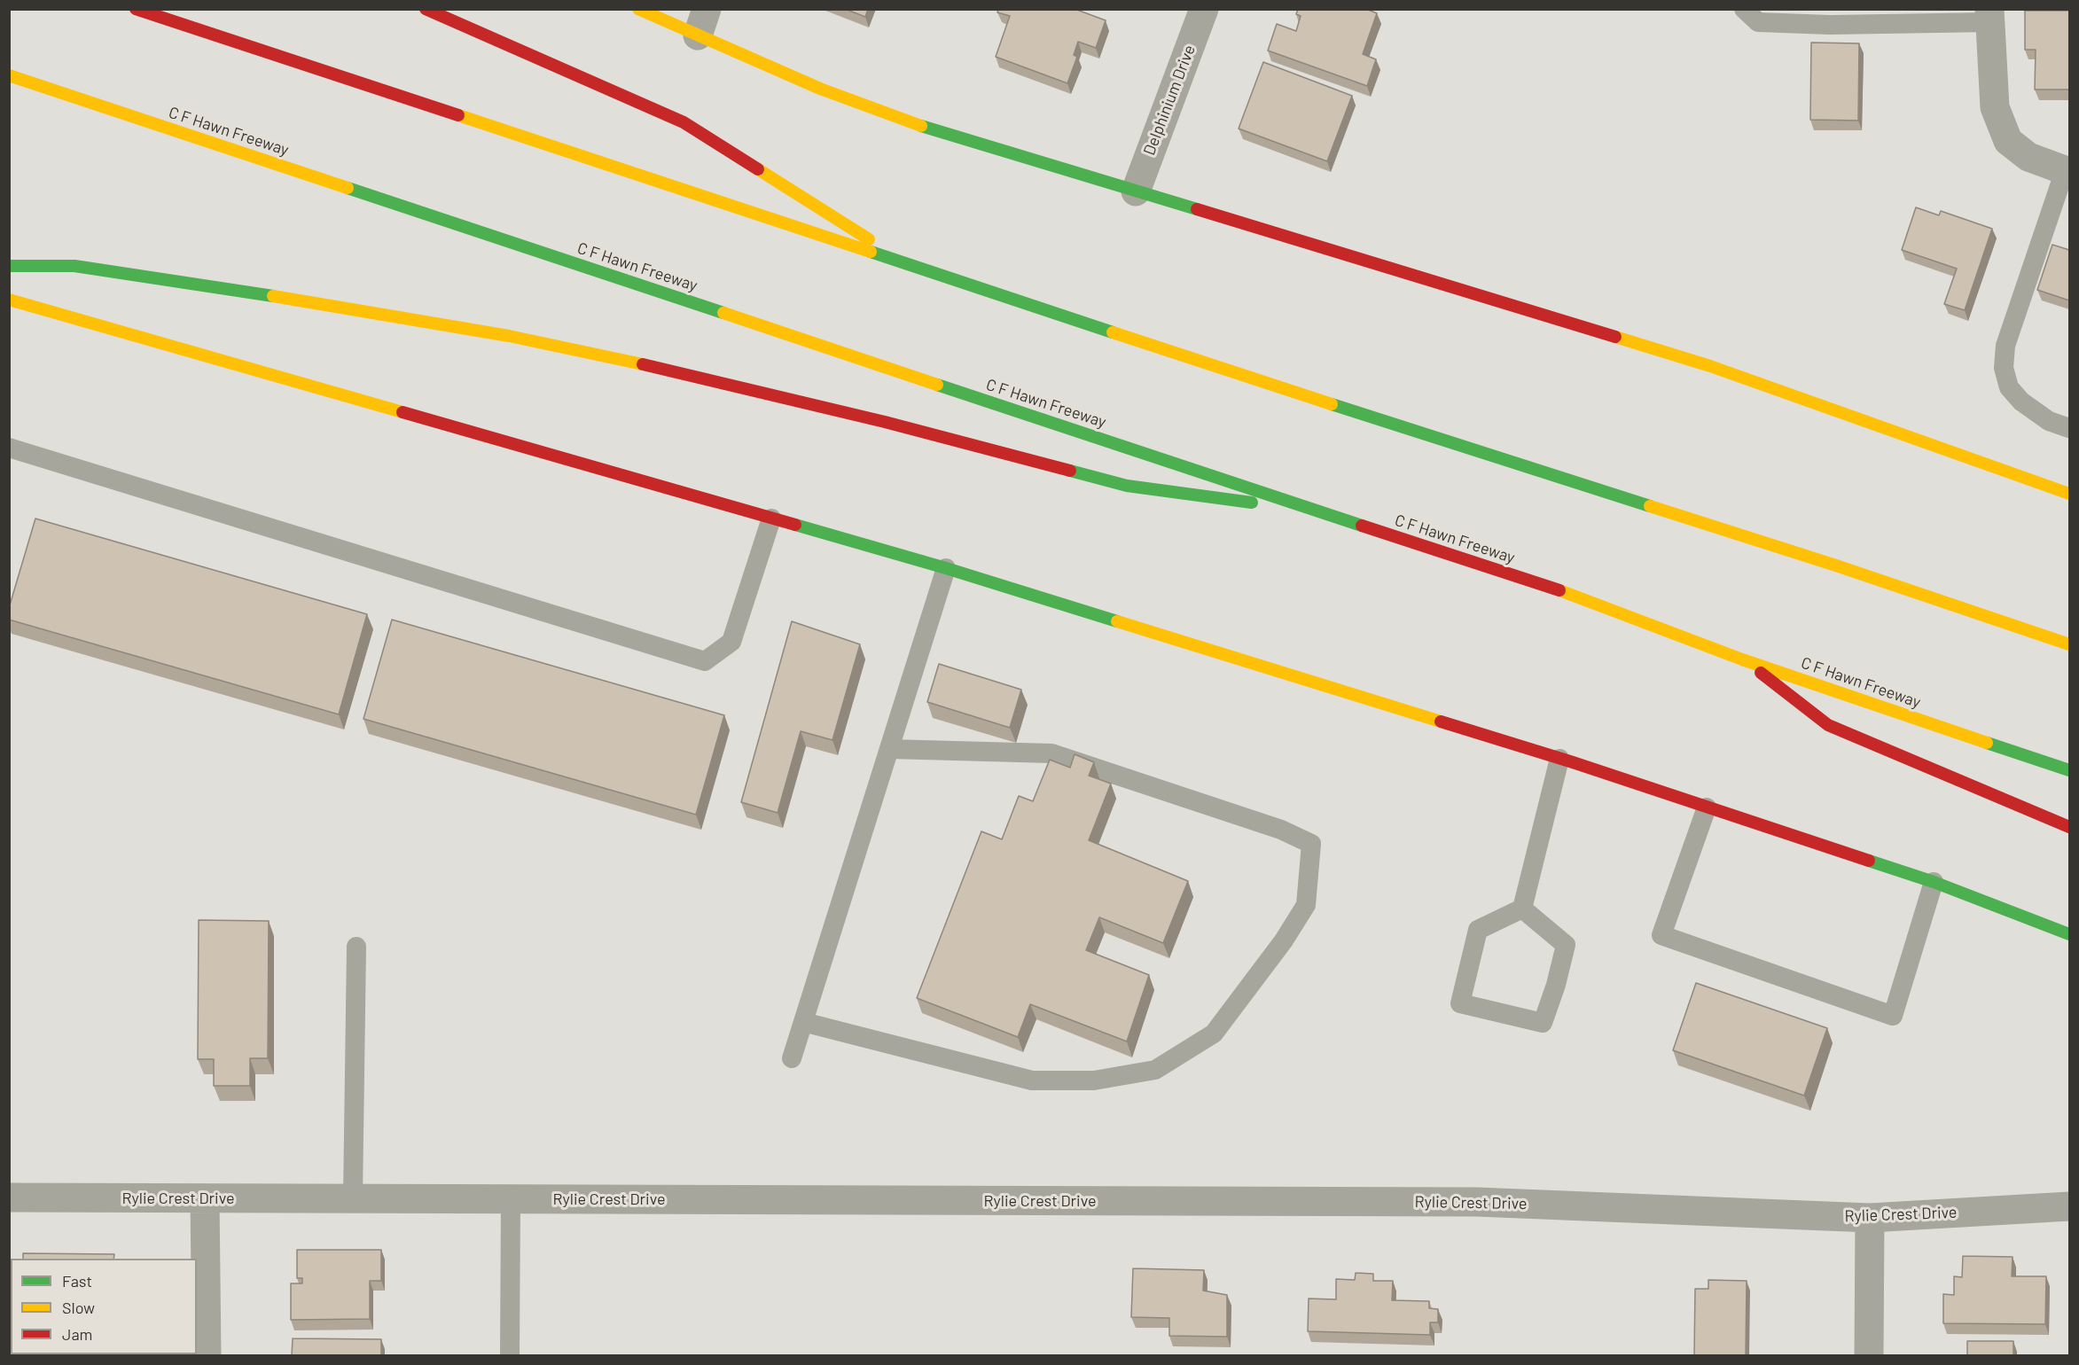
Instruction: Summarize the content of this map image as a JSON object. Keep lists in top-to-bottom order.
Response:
{
  "streets": {
    "main road": ["C F Hawn Freeway"],
    "street": ["Delphinium Drive", "Rylie Crest Drive"]
  },
  "legend": ["Fast", "Slow", "Jam"]
}
